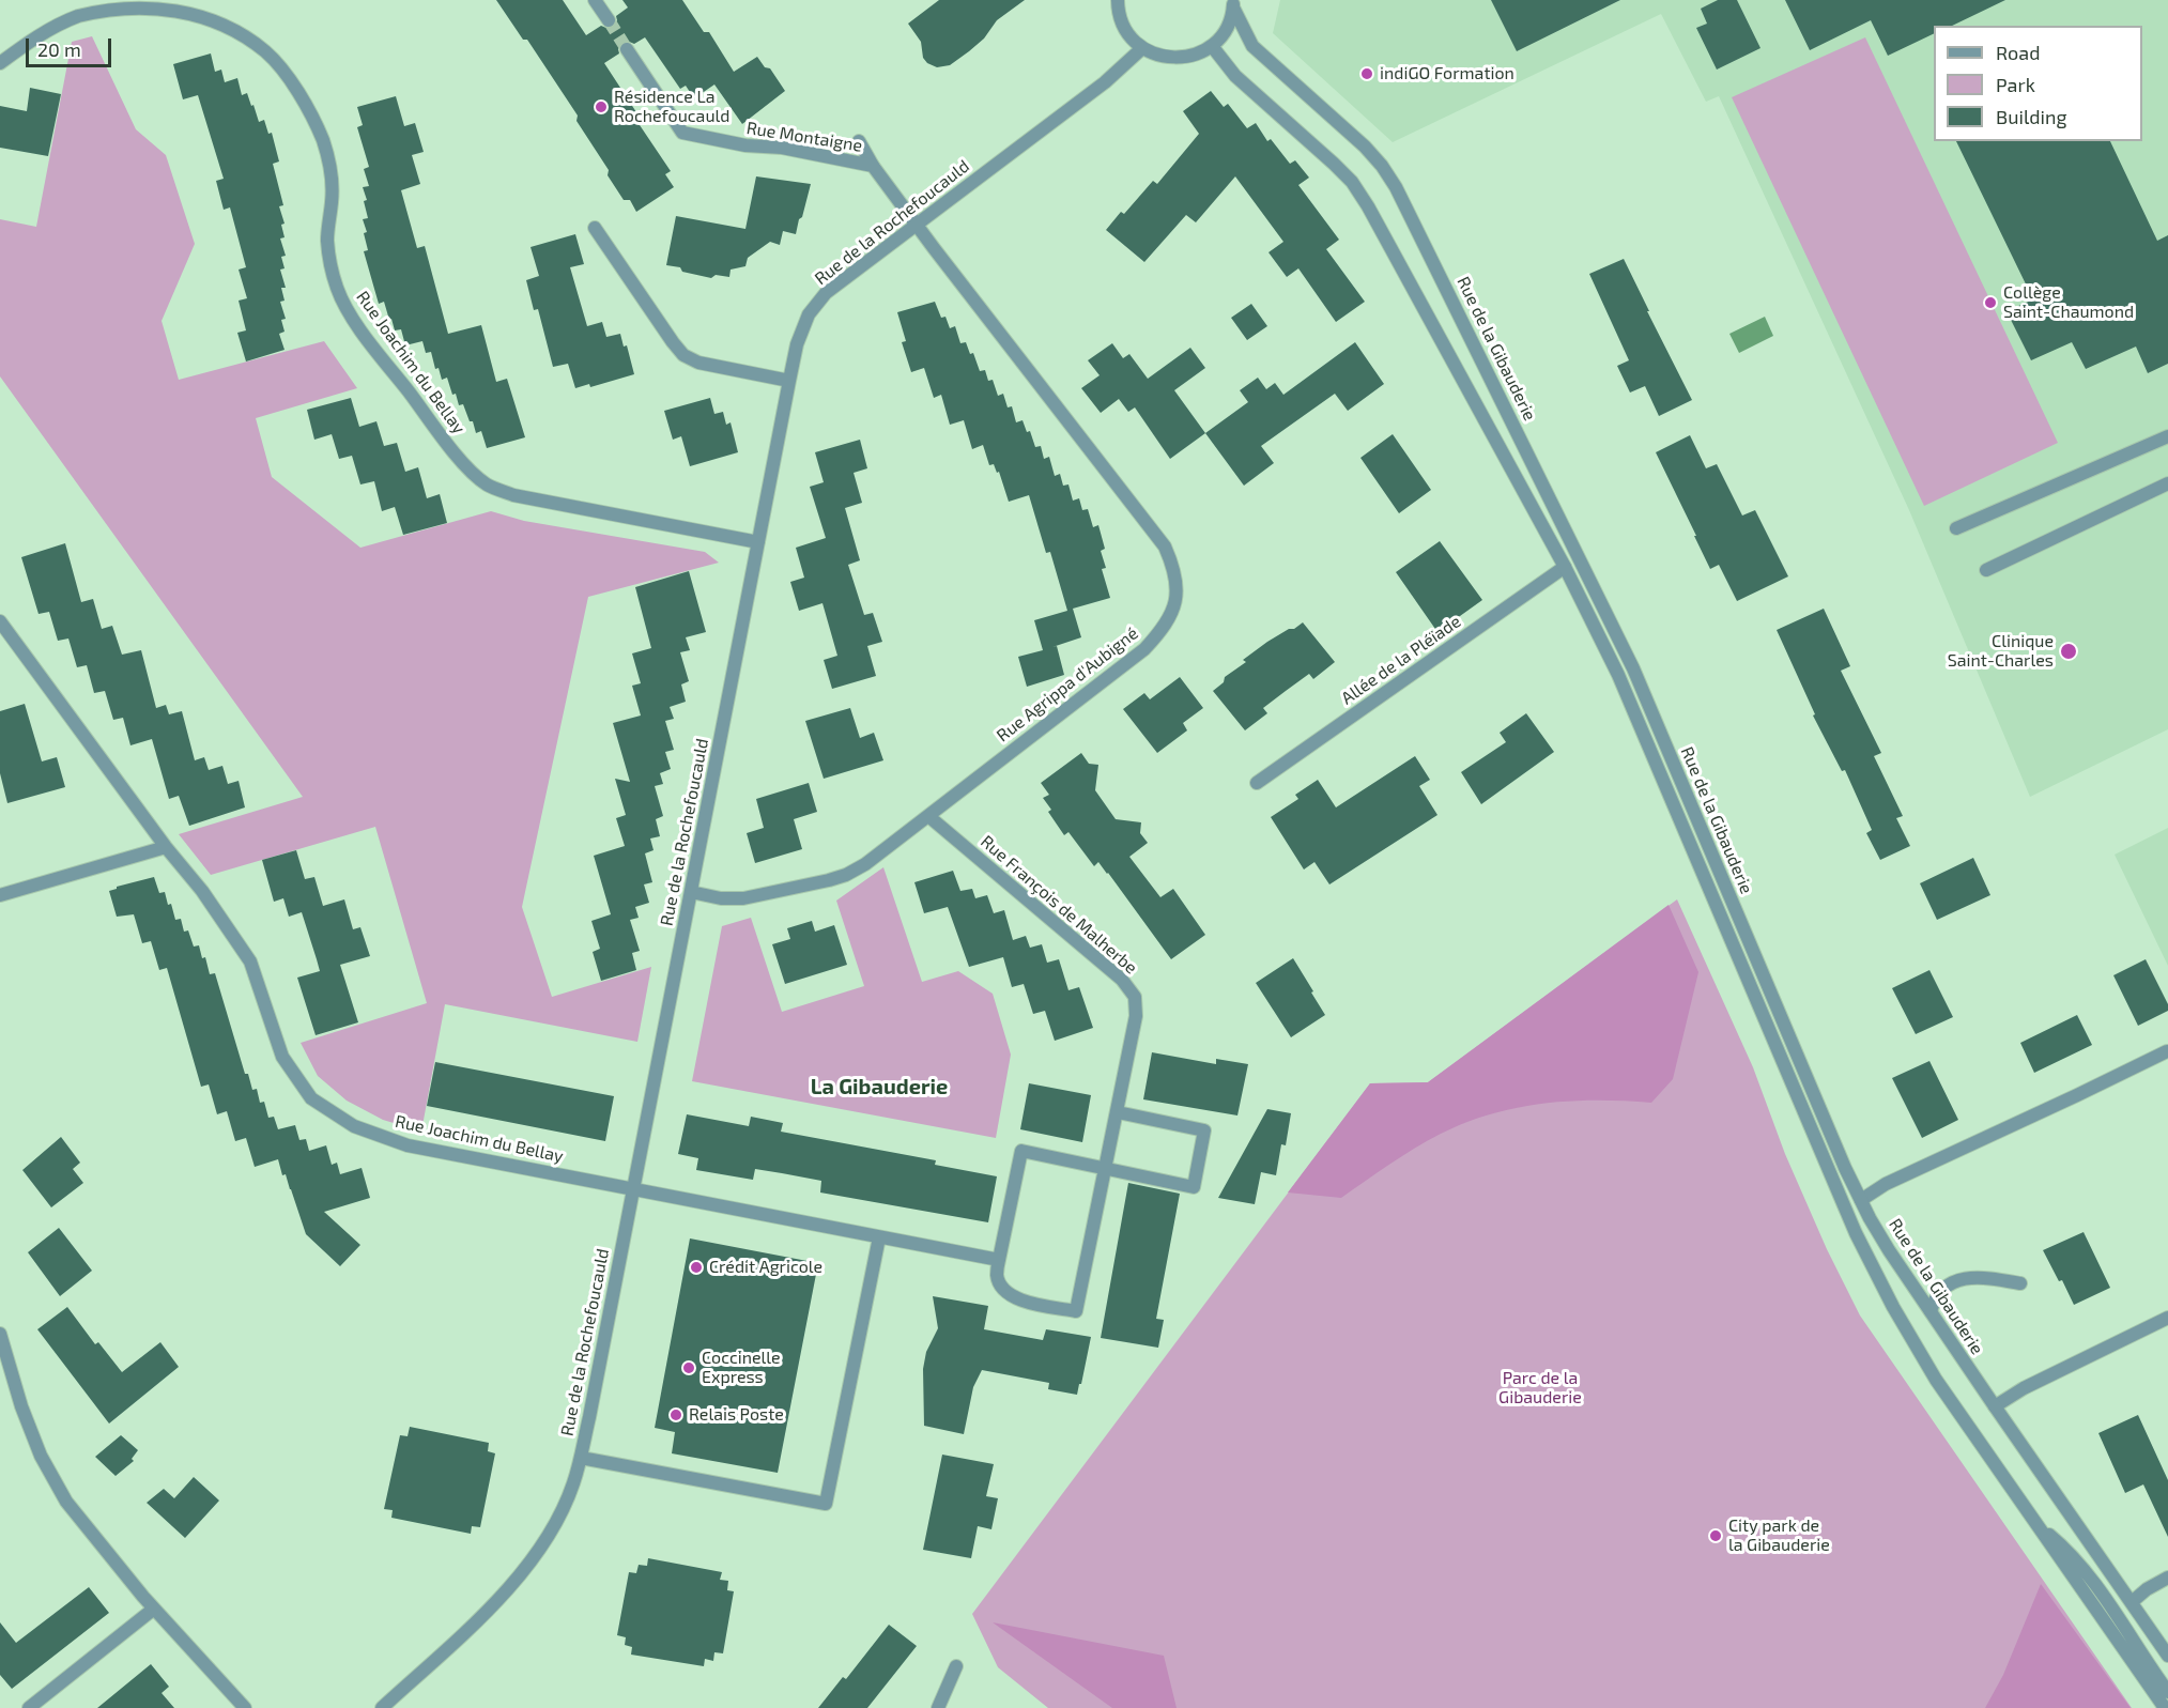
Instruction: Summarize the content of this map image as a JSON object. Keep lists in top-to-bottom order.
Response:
{
  "streets": {
    "street": [
      "Rue Montaigne",
      "Rue de la Rochefoucauld",
      "Rue de la Gibauderie",
      "Rue Joachim du Bellay",
      "Allée de la Pléïade",
      "Rue Agrippa d'Aubigné",
      "Rue François de Malherbe"
    ]
  },
  "crossings": [
    ["Rue Montaigne", "Rue de la Rochefoucauld"],
    ["Rue Montaigne", "Rue Agrippa d'Aubigné"],
    ["Rue de la Rochefoucauld", "Rue Joachim du Bellay"],
    ["Rue de la Rochefoucauld", "Rue Agrippa d'Aubigné"],
    ["Rue de la Gibauderie", "Allée de la Pléïade"],
    ["Rue Agrippa d'Aubigné", "Rue François de Malherbe"]
  ],
  "districts": ["La Gibauderie"],
  "parks": ["Parc de la Gibauderie"],
  "places": [
    "indiGO Formation",
    "Résidence La Rochefoucauld",
    "Collège Saint-Chaumond",
    "Clinique Saint-Charles",
    "Crédit Agricole",
    "Coccinelle Express",
    "Relais Poste",
    "City park de la Gibauderie"
  ],
  "legend": ["Road", "Park", "Building"],
  "scale_bar": "20 m"
}
